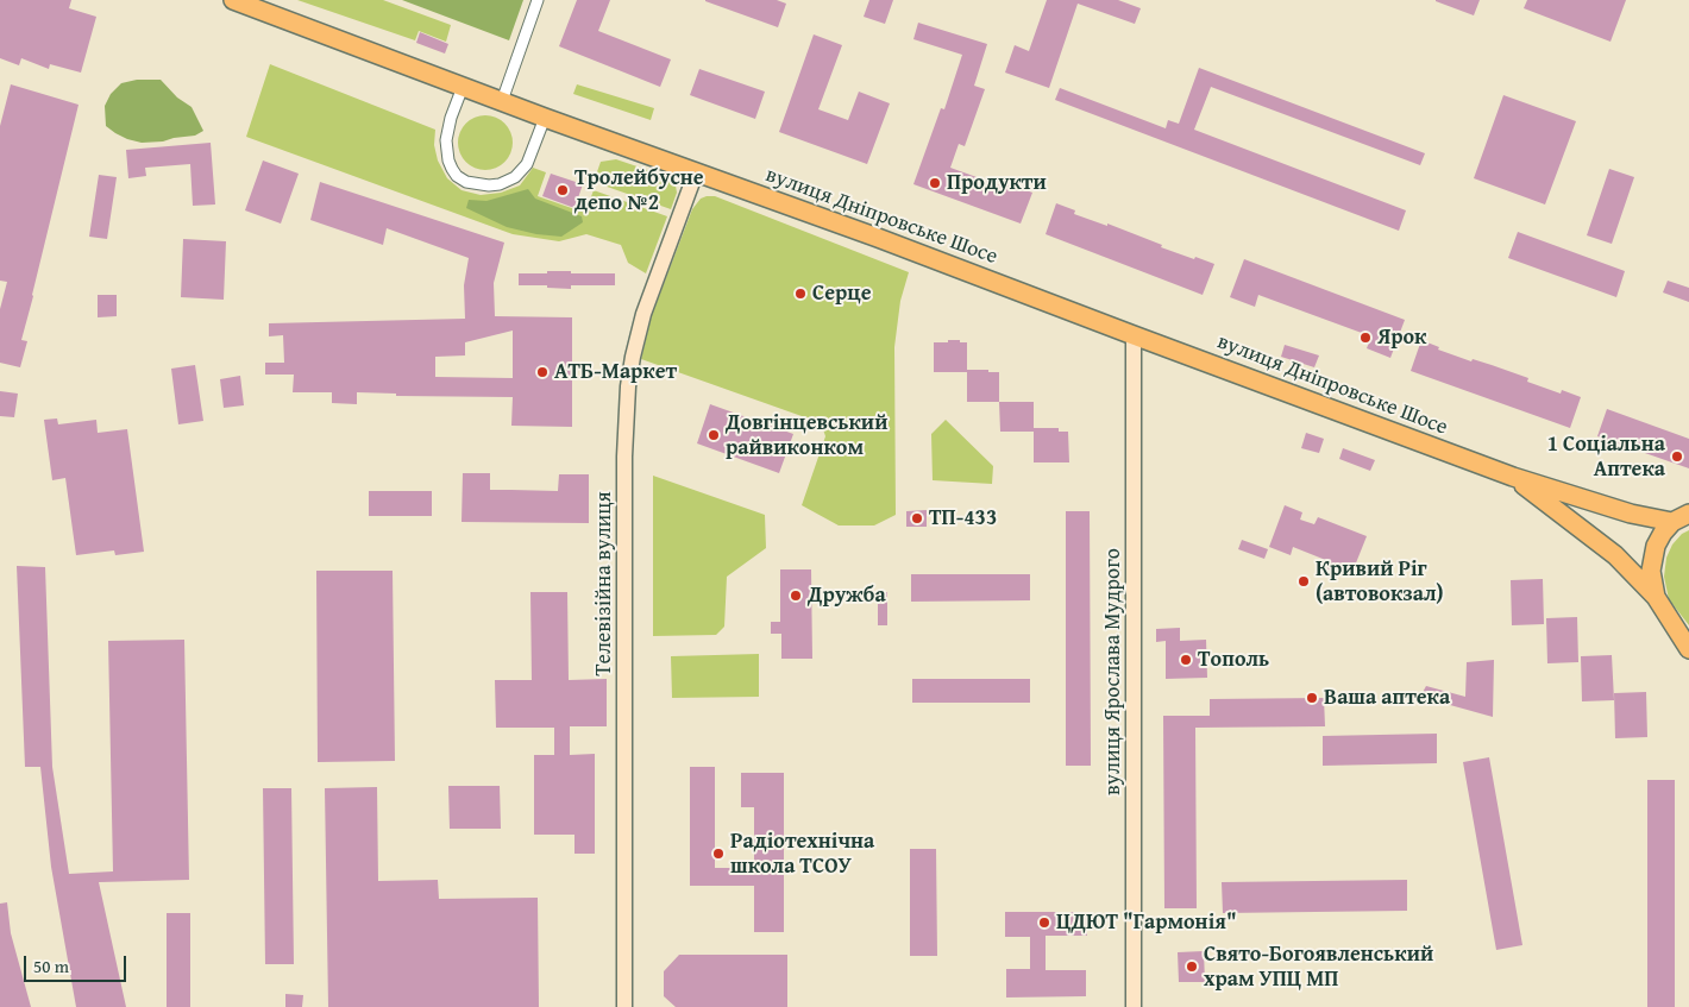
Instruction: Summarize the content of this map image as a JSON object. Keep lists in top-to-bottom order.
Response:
{
  "streets": {
    "main road": ["вулиця Дніпровське Шосе"],
    "street": ["Телевізійна вулиця", "вулиця Ярослава Мудрого"]
  },
  "crossings": [
    ["вулиця Дніпровське Шосе", "Телевізійна вулиця"],
    ["вулиця Дніпровське Шосе", "вулиця Ярослава Мудрого"]
  ],
  "places": [
    "Продукти",
    "Тролейбусне депо №2",
    "Серце",
    "Ярок",
    "АТБ-Маркет",
    "Довгінцевський райвиконком",
    "1 Соціальна Аптека",
    "ТП-433",
    "Кривий Ріг (автовокзал)",
    "Дружба",
    "Тополь",
    "Ваша аптека",
    "Радіотехнічна школа ТСОУ",
    "ЦДЮТ \"Гармонія\"",
    "Свято-Богоявленський храм УПЦ МП"
  ],
  "scale_bar": "50 m"
}
